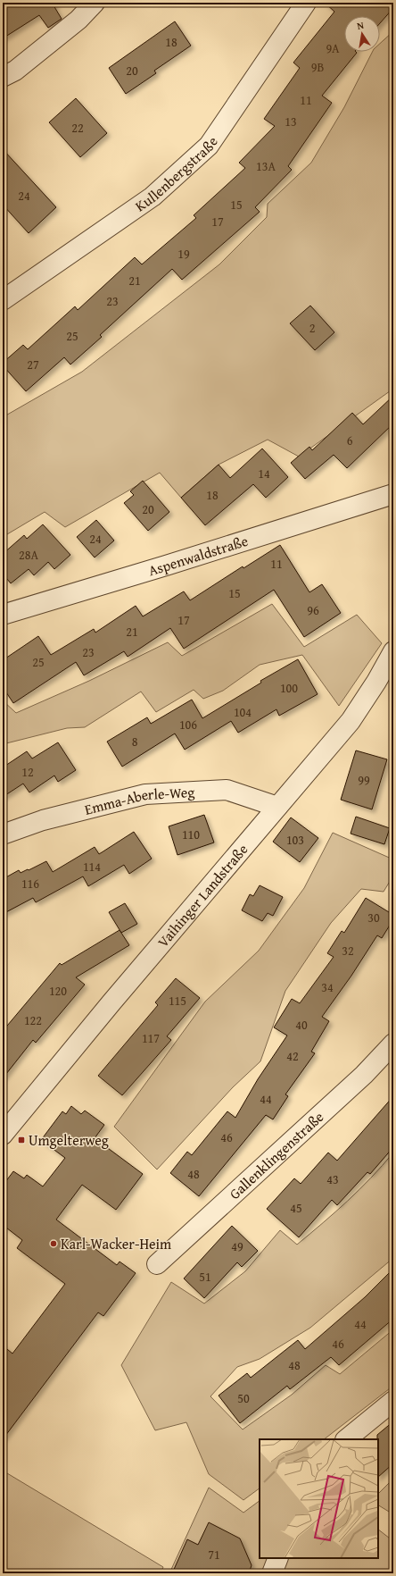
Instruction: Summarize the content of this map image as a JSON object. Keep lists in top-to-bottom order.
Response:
{
  "streets": {
    "street": [
      "Kullenbergstraße",
      "Aspenwaldstraße",
      "Emma-Aberle-Weg",
      "Vaihinger Landstraße",
      "Gallenklingenstraße"
    ]
  },
  "crossings": [
    ["Emma-Aberle-Weg", "Vaihinger Landstraße"]
  ],
  "places": {
    "transit": ["Umgelterweg"],
    "other": ["Karl-Wacker-Heim"]
  },
  "house_numbers": [
    "18",
    "9A",
    "9B",
    "20",
    "11",
    "13",
    "22",
    "13A",
    "24",
    "15",
    "17",
    "19",
    "21",
    "23",
    "2",
    "25",
    "27",
    "6",
    "14",
    "18",
    "20",
    "24",
    "28A",
    "11",
    "15",
    "96",
    "17",
    "21",
    "23",
    "25",
    "100",
    "104",
    "106",
    "8",
    "12",
    "99",
    "110",
    "103",
    "114",
    "116",
    "30",
    "32",
    "34",
    "120",
    "115",
    "122",
    "40",
    "117",
    "42",
    "44",
    "46",
    "48",
    "43",
    "45",
    "49",
    "51",
    "44",
    "46",
    "48",
    "50",
    "71"
  ],
  "north": "top"
}
